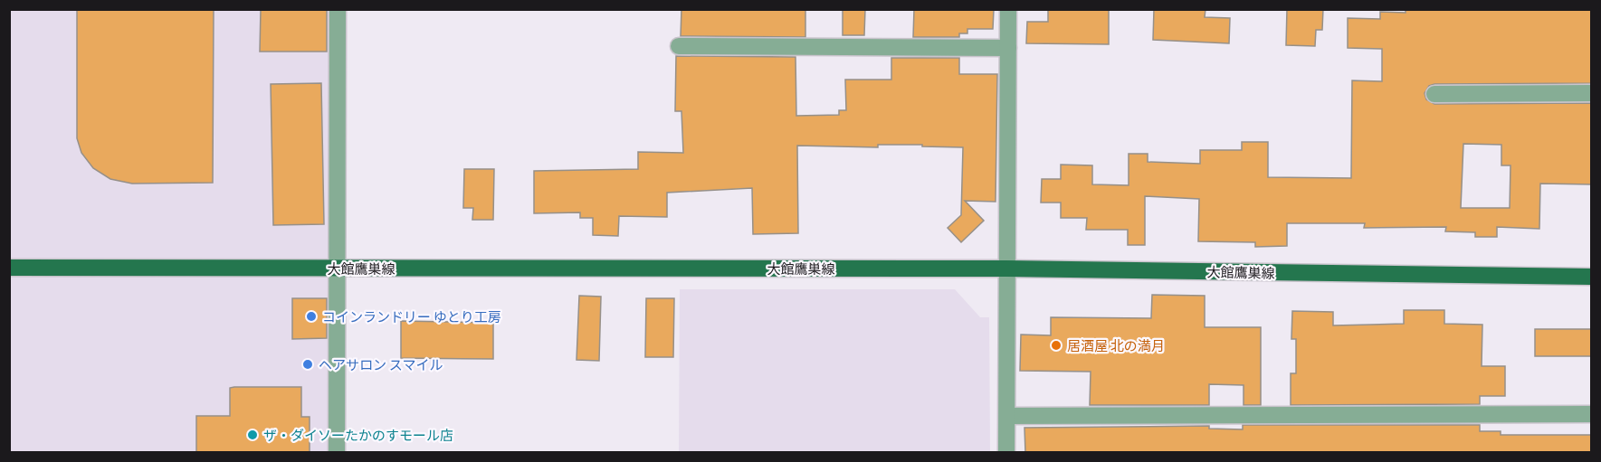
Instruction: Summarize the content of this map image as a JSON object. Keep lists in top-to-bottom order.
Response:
{
  "streets": {
    "main road": ["大館鷹巣線"]
  },
  "places": [
    "コインランドリー ゆとり工房",
    "居酒屋 北の満月",
    "ヘアサロン スマイル",
    "ザ・ダイソーたかのすモール店"
  ]
}
